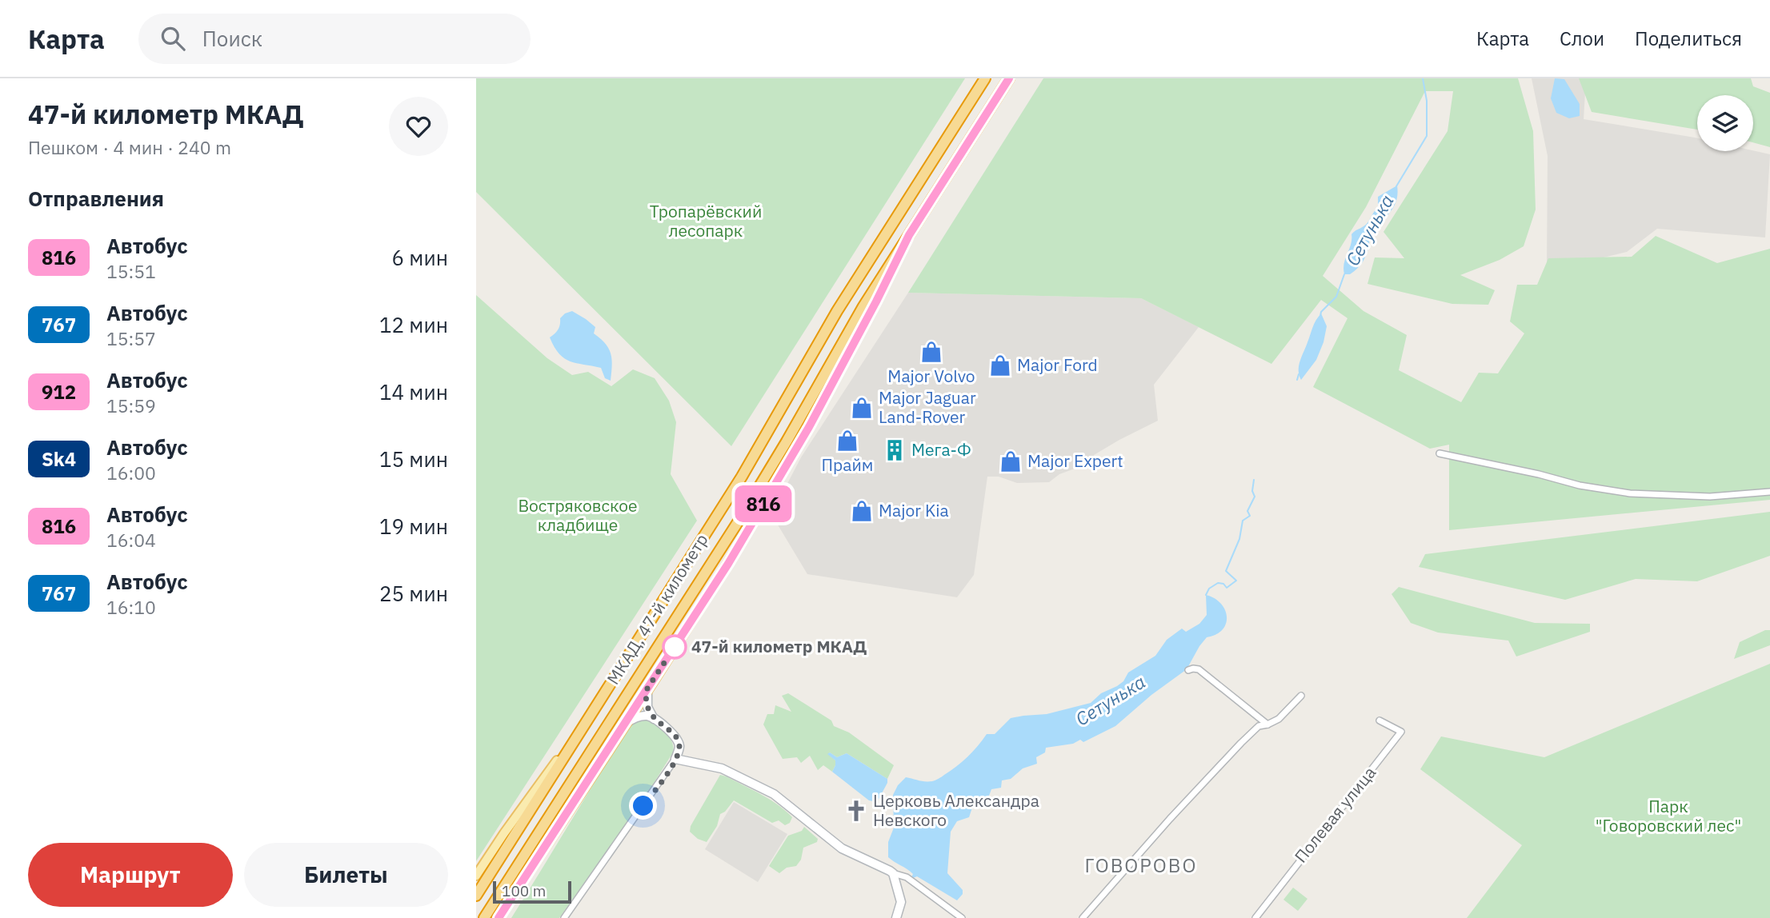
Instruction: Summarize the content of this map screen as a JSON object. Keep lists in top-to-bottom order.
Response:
{
  "streets": {
    "highway": ["МКАД, 47-й километр"],
    "street": ["Полевая улица"]
  },
  "districts": ["ГОВОРОВО"],
  "water": ["Сетунька"],
  "parks": ["Тропарёвский лесопарк", "Востряковское кладбище", "Парк \"Говоровский лес\""],
  "places": {
    "shop": [
      "Major Volvo",
      "Major Ford",
      "Major Jaguar Land-Rover",
      "Прайм",
      "Major Expert",
      "Major Kia"
    ],
    "building": ["Мега-Ф"],
    "other": ["47-й километр МКАД"],
    "church": ["Церковь Александра Невского"]
  },
  "lines": ["bus line 816"],
  "scale_bar": "100 m",
  "page": {
    "header": "Карта",
    "search": "Поиск",
    "nav": ["Карта", "Слои", "Поделиться"],
    "heading": [
      ["47-й километр МКАД", "Пешком · 4 мин · 240 m"],
      "Отправления"
    ],
    "on_map": "816",
    "list": [
      {
        "mark": "816",
        "name": "Автобус",
        "note": "15:51",
        "value": "6 мин"
      },
      {
        "mark": "767",
        "name": "Автобус",
        "note": "15:57",
        "value": "12 мин"
      },
      {
        "mark": "912",
        "name": "Автобус",
        "note": "15:59",
        "value": "14 мин"
      },
      {
        "mark": "Sk4",
        "name": "Автобус",
        "note": "16:00",
        "value": "15 мин"
      },
      {
        "mark": "816",
        "name": "Автобус",
        "note": "16:04",
        "value": "19 мин"
      },
      {
        "mark": "767",
        "name": "Автобус",
        "note": "16:10",
        "value": "25 мин"
      }
    ],
    "buttons": ["Маршрут", "Билеты"],
    "scale": "100 m"
  }
}
